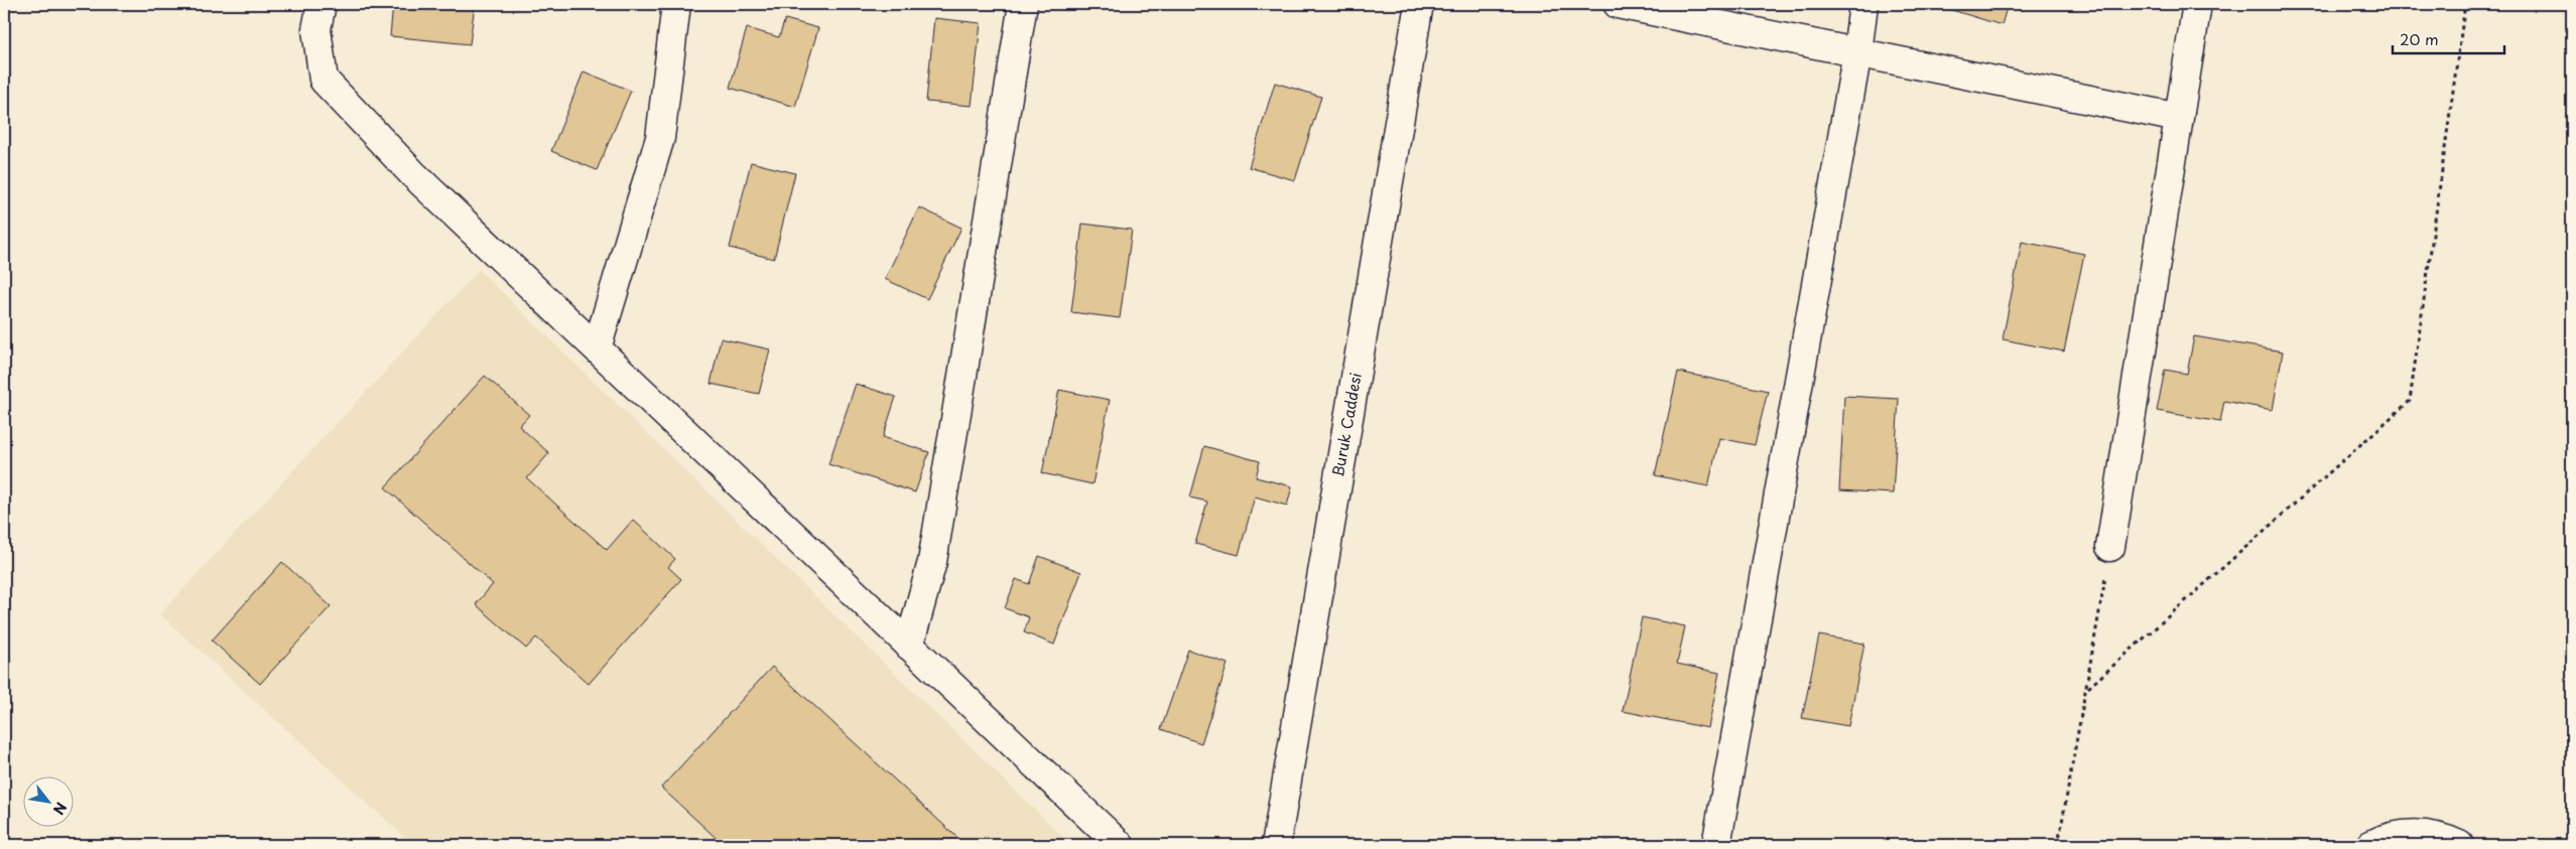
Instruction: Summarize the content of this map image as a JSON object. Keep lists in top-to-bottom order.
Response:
{
  "streets": {
    "street": ["Buruk Caddesi"]
  },
  "scale_bar": "20 m",
  "north": "bottom right"
}
